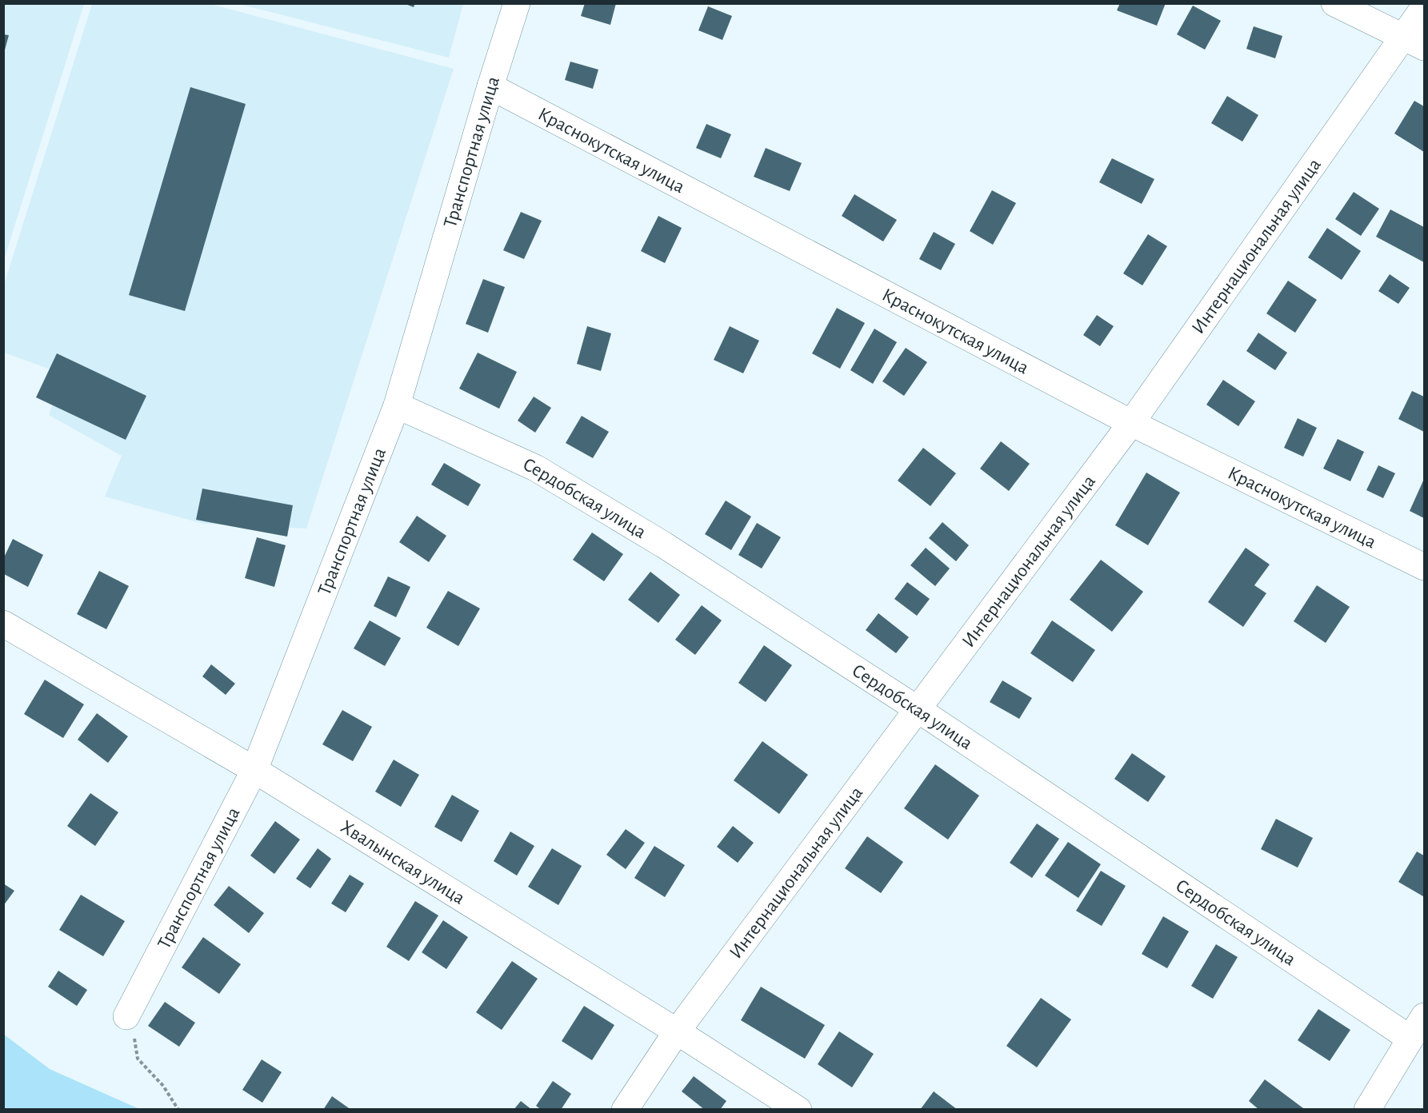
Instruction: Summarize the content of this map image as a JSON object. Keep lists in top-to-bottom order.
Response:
{
  "streets": {
    "street": [
      "Краснокутская улица",
      "Транспортная улица",
      "Интернациональная улица",
      "Сердобская улица",
      "Хвалынская улица"
    ]
  },
  "crossings": [
    ["Краснокутская улица", "Транспортная улица"],
    ["Краснокутская улица", "Интернациональная улица"],
    ["Транспортная улица", "Сердобская улица"],
    ["Транспортная улица", "Хвалынская улица"],
    ["Интернациональная улица", "Сердобская улица"],
    ["Интернациональная улица", "Хвалынская улица"]
  ]
}
